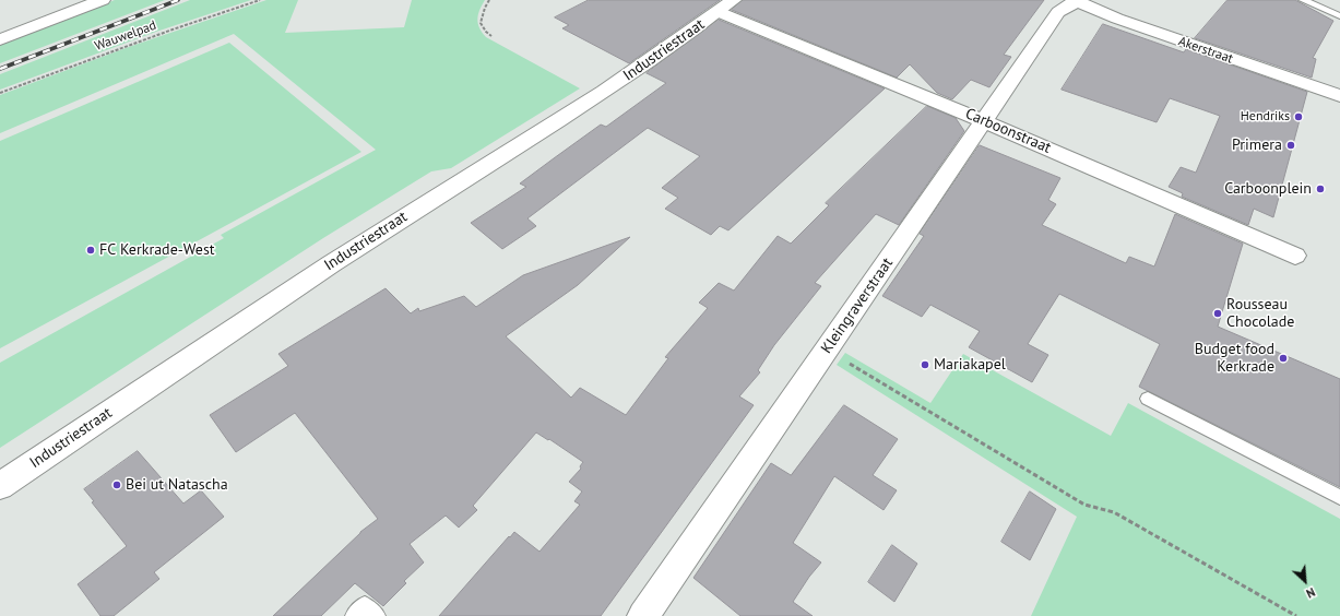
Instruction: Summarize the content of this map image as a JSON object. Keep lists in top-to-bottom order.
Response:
{
  "streets": {
    "street": [
      "Industriestraat",
      "Akerstraat",
      "Carboonstraat",
      "Kleingraverstraat"
    ],
    "path": ["Wauwelpad"]
  },
  "crossings": [
    ["Industriestraat", "Carboonstraat"],
    ["Akerstraat", "Kleingraverstraat"],
    ["Carboonstraat", "Kleingraverstraat"]
  ],
  "places": [
    "Hendriks",
    "Primera",
    "Carboonplein",
    "FC Kerkrade-West",
    "Rousseau Chocolade",
    "Budget food Kerkrade",
    "Mariakapel",
    "Bei ut Natascha"
  ],
  "north": "bottom right"
}
